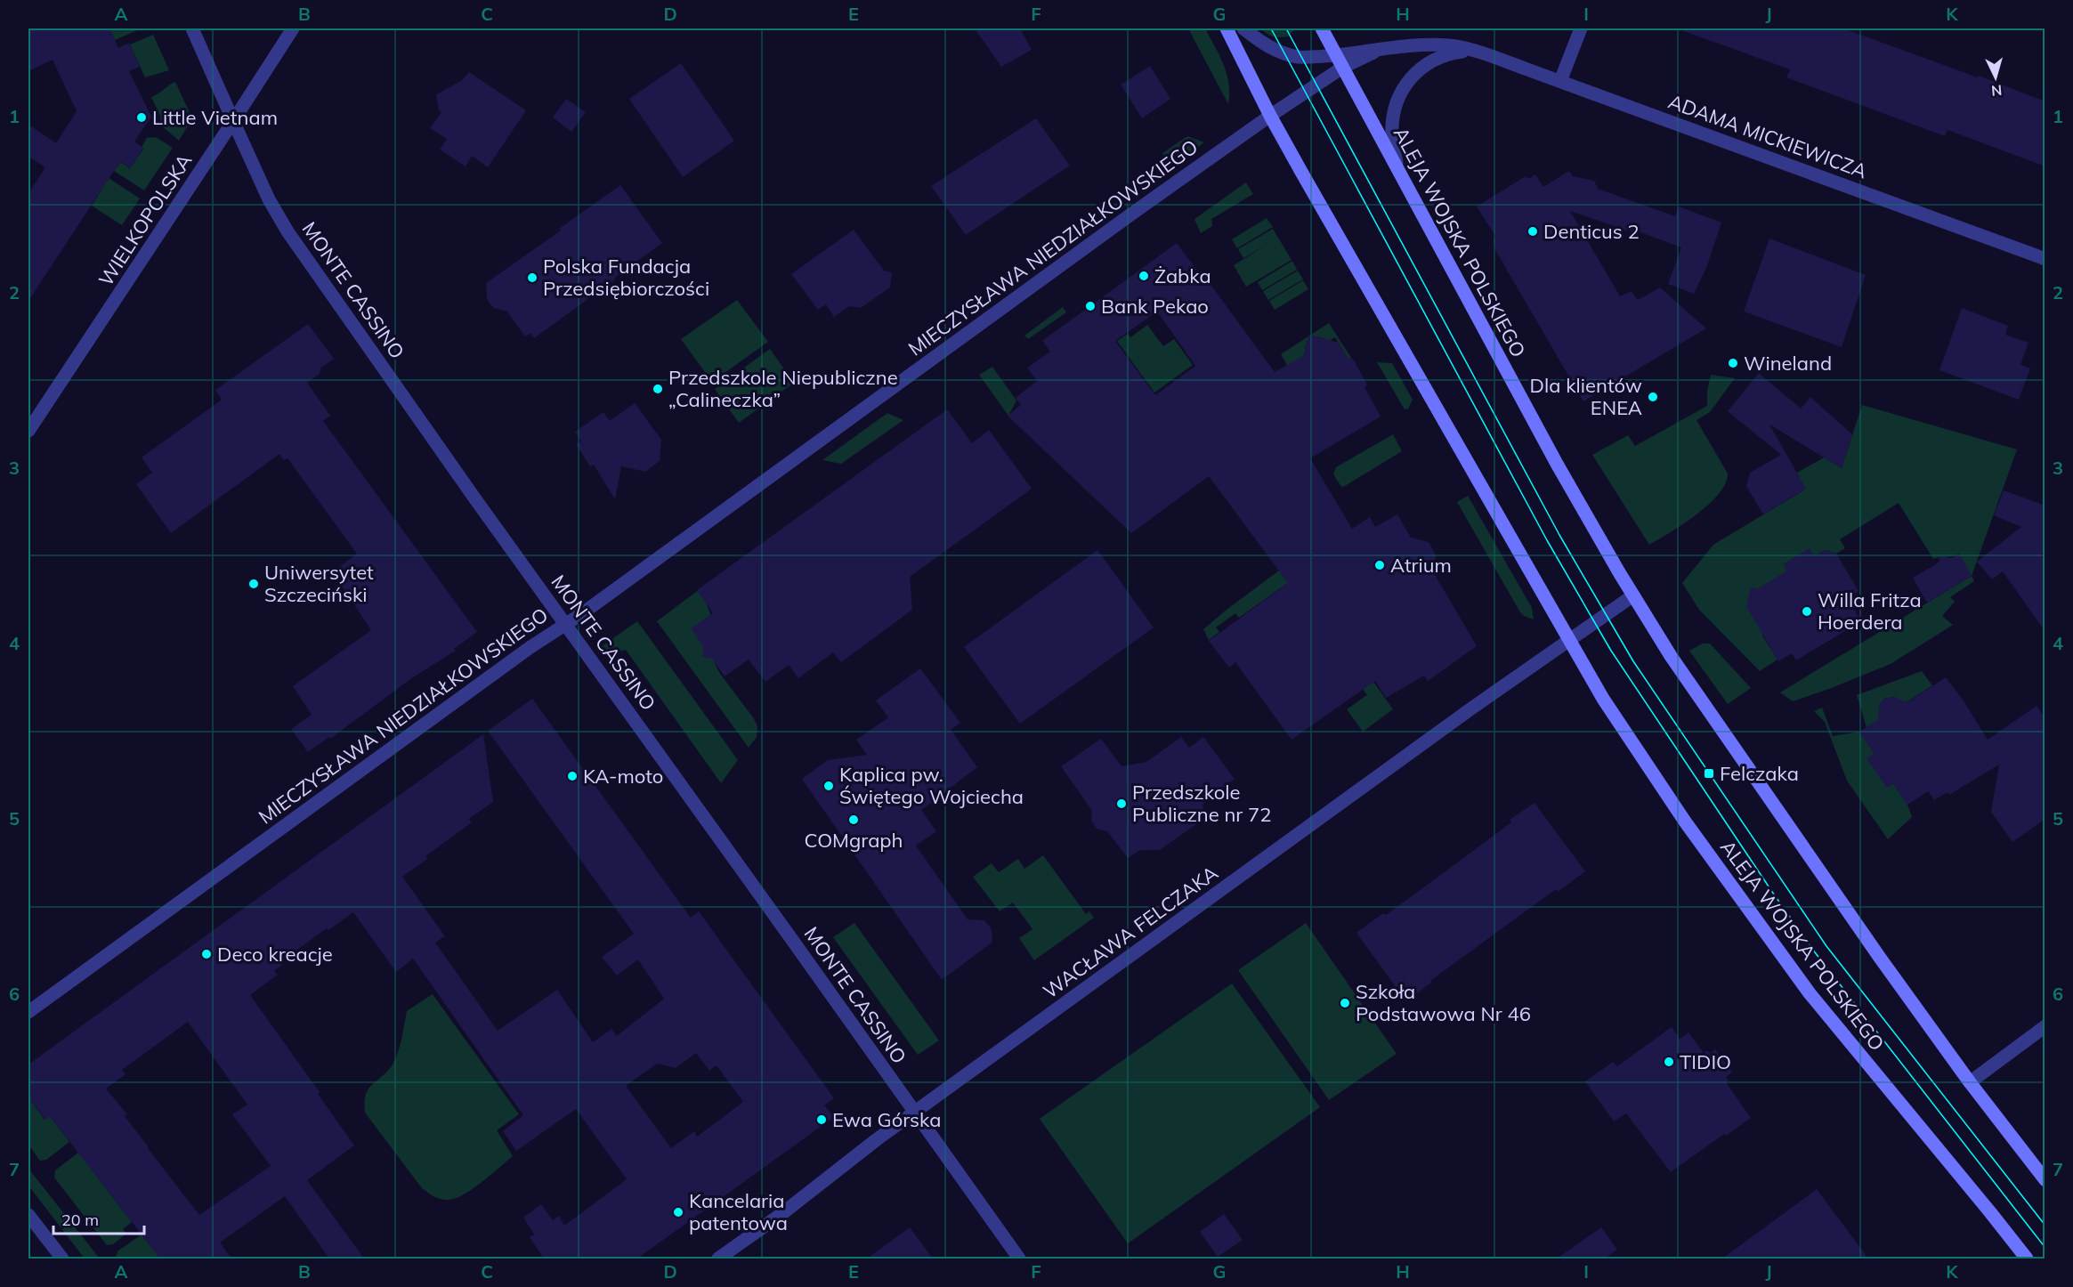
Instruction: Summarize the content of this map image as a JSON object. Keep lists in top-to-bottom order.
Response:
{
  "streets": {
    "main road": ["ALEJA WOJSKA POLSKIEGO"],
    "street": [
      "ADAMA MICKIEWICZA",
      "WIELKOPOLSKA",
      "MIECZYSŁAWA NIEDZIAŁKOWSKIEGO",
      "MONTE CASSINO",
      "WACŁAWA FELCZAKA"
    ]
  },
  "crossings": [
    ["ADAMA MICKIEWICZA", "ALEJA WOJSKA POLSKIEGO"],
    ["WIELKOPOLSKA", "MONTE CASSINO"],
    ["ALEJA WOJSKA POLSKIEGO", "MIECZYSŁAWA NIEDZIAŁKOWSKIEGO"],
    ["ALEJA WOJSKA POLSKIEGO", "WACŁAWA FELCZAKA"],
    ["MIECZYSŁAWA NIEDZIAŁKOWSKIEGO", "MONTE CASSINO"],
    ["MONTE CASSINO", "WACŁAWA FELCZAKA"]
  ],
  "places": {
    "other": [
      "Little Vietnam",
      "Denticus 2",
      "Żabka",
      "Polska Fundacja Przedsiębiorczości",
      "Bank Pekao",
      "Wineland",
      "Przedszkole Niepubliczne „Calineczka”",
      "Dla klientów ENEA",
      "Atrium",
      "Uniwersytet Szczeciński",
      "Willa Fritza Hoerdera",
      "KA-moto",
      "Kaplica pw. Świętego Wojciecha",
      "Przedszkole Publiczne nr 72",
      "COMgraph",
      "Deco kreacje",
      "Szkoła Podstawowa Nr 46",
      "TIDIO",
      "Ewa Górska",
      "Kancelaria patentowa"
    ],
    "transit": ["Felczaka"]
  },
  "scale_bar": "20 m",
  "north": "bottom",
  "grid": {
    "columns": [
      "A",
      "B",
      "C",
      "D",
      "E",
      "F",
      "G",
      "H",
      "I",
      "J",
      "K"
    ],
    "rows": [
      "1",
      "2",
      "3",
      "4",
      "5",
      "6",
      "7"
    ]
  }
}
